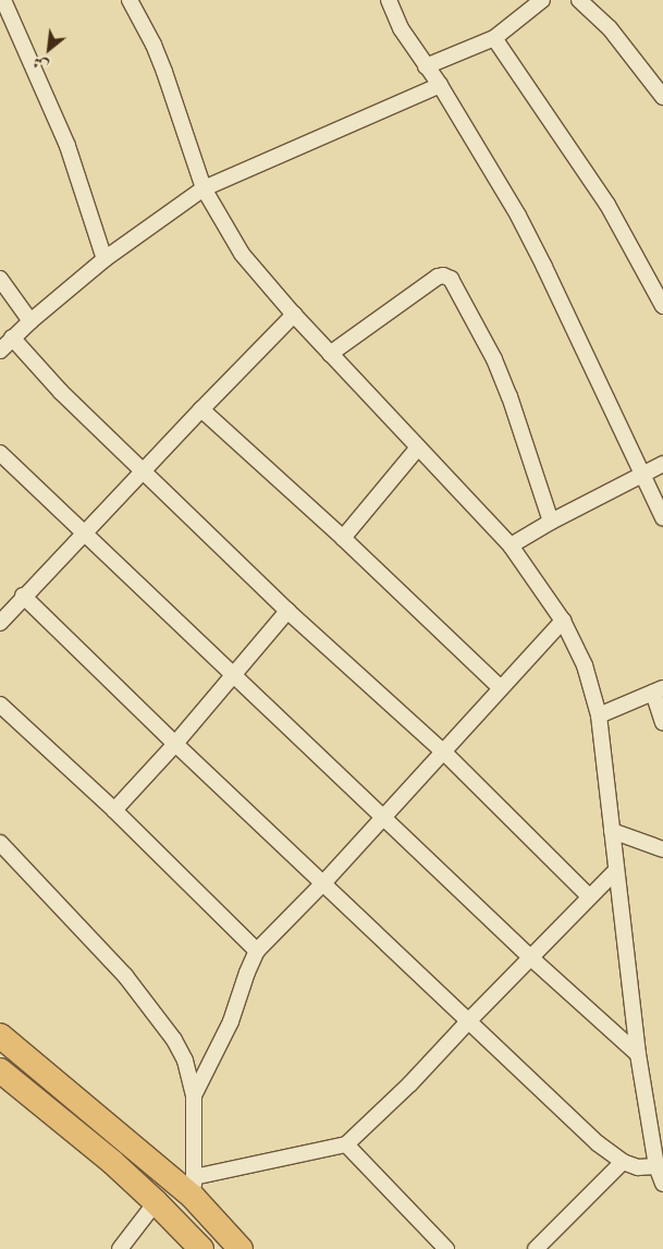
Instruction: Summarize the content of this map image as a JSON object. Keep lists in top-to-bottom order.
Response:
{
  "north": "bottom left"
}
